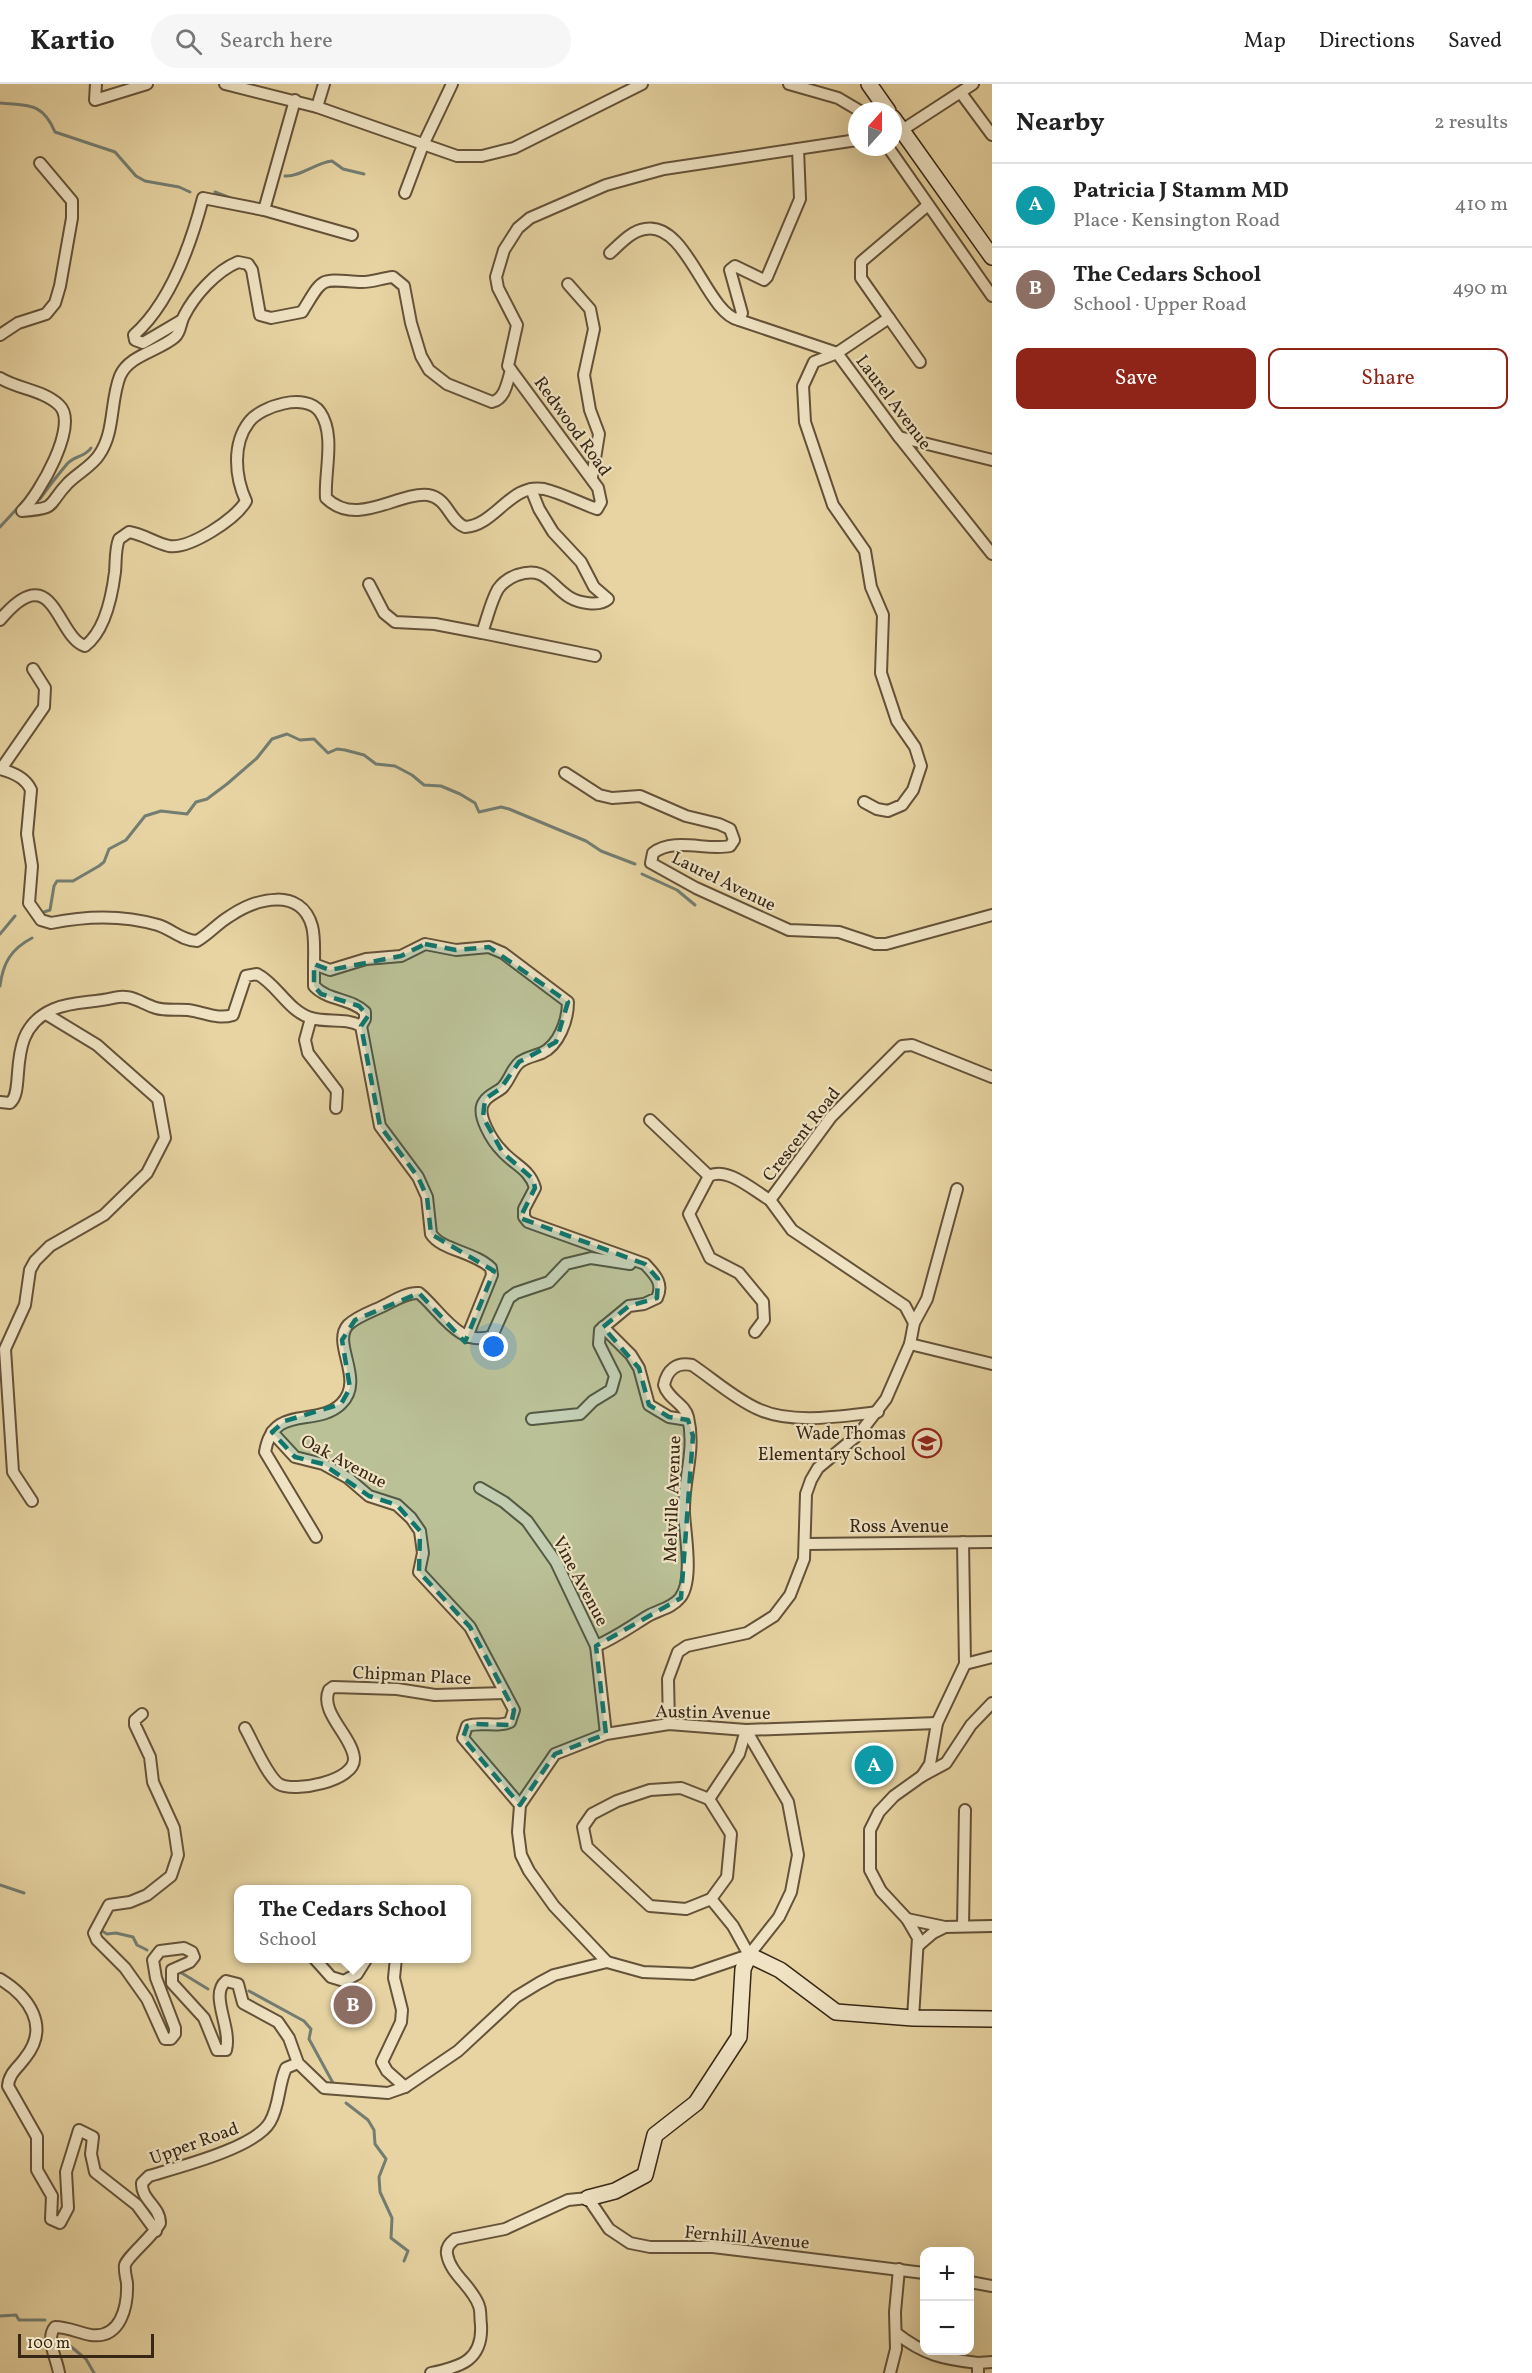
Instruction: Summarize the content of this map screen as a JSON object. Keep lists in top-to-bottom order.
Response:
{
  "streets": {
    "street": [
      "Laurel Avenue",
      "Redwood Road",
      "Crescent Road",
      "Oak Avenue",
      "Melville Avenue",
      "Ross Avenue",
      "Vine Avenue",
      "Chipman Place",
      "Austin Avenue",
      "Upper Road",
      "Fernhill Avenue"
    ]
  },
  "crossings": [
    ["Oak Avenue", "Chipman Place"],
    ["Oak Avenue", "Austin Avenue"],
    ["Melville Avenue", "Vine Avenue"]
  ],
  "places": {
    "school or university": ["Wade Thomas Elementary School"]
  },
  "scale_bar": "100 m",
  "north": "top",
  "page": {
    "header": "Kartio",
    "search": "Search here",
    "nav": ["Map", "Directions", "Saved"],
    "heading": ["Nearby", "2 results"],
    "list": [
      {
        "mark": "A",
        "name": "Patricia J Stamm MD",
        "note": "Place · Kensington Road",
        "value": "410 m"
      },
      {
        "mark": "B",
        "name": "The Cedars School",
        "note": "School · Upper Road",
        "value": "490 m"
      }
    ],
    "buttons": ["Save", "Share"],
    "pins": ["A", "B"],
    "popup": ["The Cedars School", "School"],
    "map_buttons": ["+", "−"],
    "scale": "100 m"
  }
}
